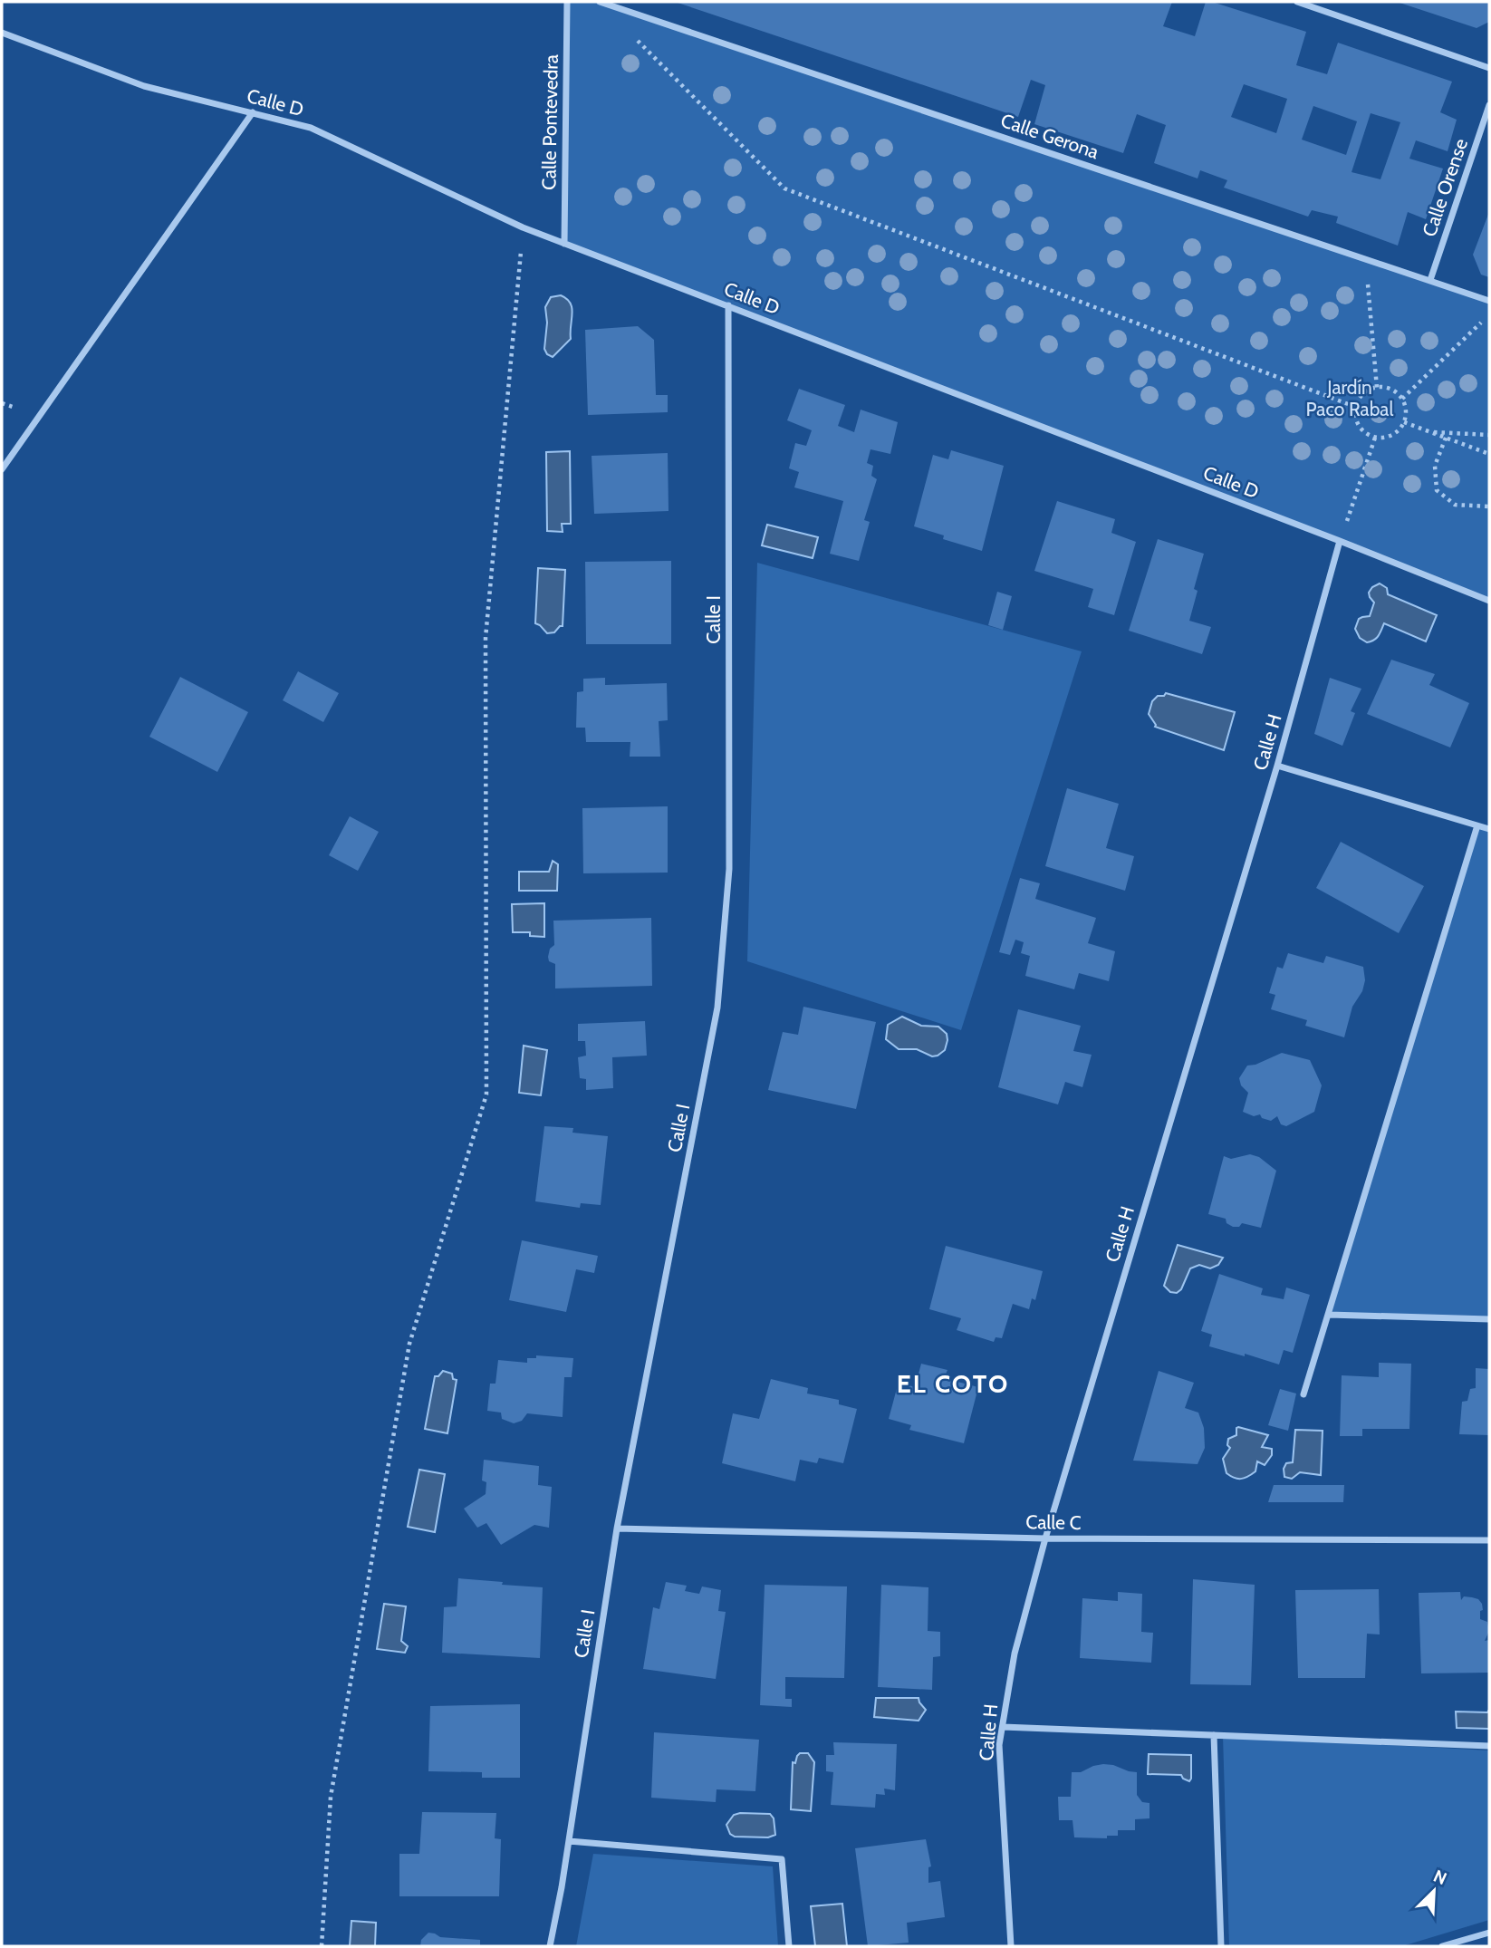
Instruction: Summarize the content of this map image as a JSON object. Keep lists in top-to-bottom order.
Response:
{
  "streets": {
    "street": [
      "Calle D",
      "Calle Pontevedra",
      "Calle Gerona",
      "Calle Orense",
      "Calle I",
      "Calle H",
      "Calle C"
    ]
  },
  "crossings": [
    ["Calle D", "Calle Pontevedra"],
    ["Calle D", "Calle I"],
    ["Calle D", "Calle H"],
    ["Calle Gerona", "Calle Orense"],
    ["Calle I", "Calle C"],
    ["Calle H", "Calle C"]
  ],
  "districts": ["EL COTO"],
  "parks": ["Jardín Paco Rabal"],
  "north": "top right"
}
